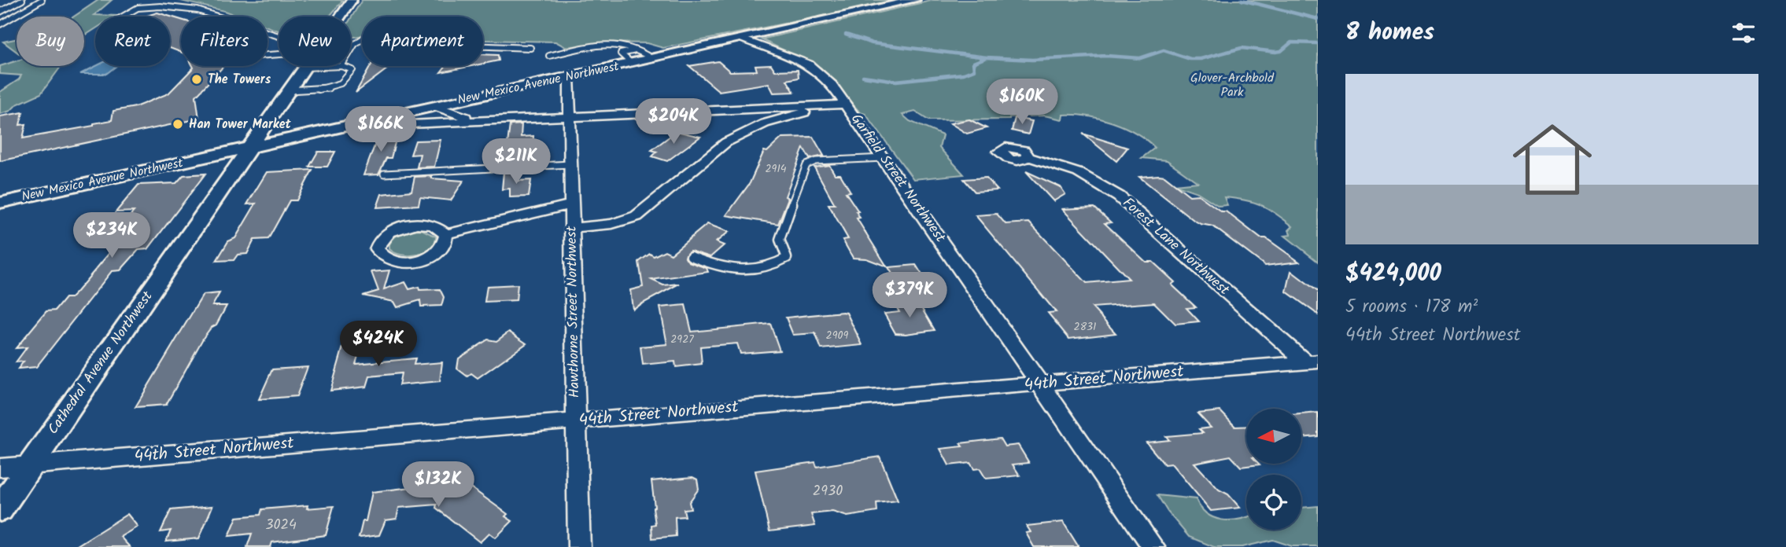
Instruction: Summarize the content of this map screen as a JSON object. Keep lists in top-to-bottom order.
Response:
{
  "streets": {
    "street": [
      "New Mexico Avenue Northwest",
      "Garfield Street Northwest",
      "Forest Lane Northwest",
      "Hawthorne Street Northwest",
      "Cathedral Avenue Northwest",
      "44th Street Northwest"
    ]
  },
  "crossings": [
    ["New Mexico Avenue Northwest", "Garfield Street Northwest"],
    ["New Mexico Avenue Northwest", "Hawthorne Street Northwest"],
    ["New Mexico Avenue Northwest", "Cathedral Avenue Northwest"],
    ["Garfield Street Northwest", "44th Street Northwest"],
    ["Forest Lane Northwest", "44th Street Northwest"],
    ["Hawthorne Street Northwest", "44th Street Northwest"],
    ["Cathedral Avenue Northwest", "44th Street Northwest"]
  ],
  "parks": ["Glover-Archbold Park"],
  "places": ["The Towers", "Han Tower Market"],
  "house_numbers": [
    "2914",
    "2831",
    "2909",
    "2927",
    "2930",
    "3024"
  ],
  "north": "left",
  "page": {
    "heading": "8 homes",
    "chip": [
      "Buy",
      "Rent",
      "Filters",
      "New",
      "Apartment"
    ],
    "list": [
      {
        "name": "$424,000",
        "note": "5 rooms · 178 m² · 44th Street Northwest"
      }
    ],
    "price": [
      "$160K",
      "$204K",
      "$166K",
      "$211K",
      "$234K",
      "$379K",
      "$424K",
      "$132K"
    ]
  }
}
